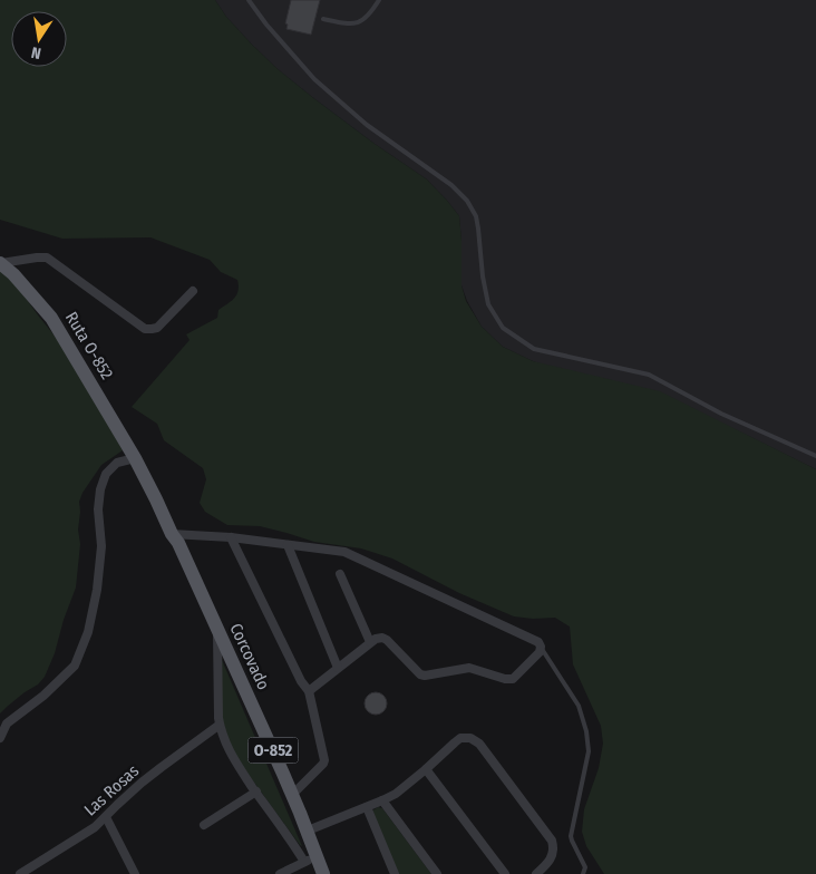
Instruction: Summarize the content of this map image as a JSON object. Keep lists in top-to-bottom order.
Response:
{
  "streets": {
    "main road": ["Ruta O-852", "Corcovado", "O-852"],
    "street": ["Las Rosas"]
  },
  "crossings": [
    ["Ruta O-852", "Corcovado"]
  ],
  "north": "bottom"
}
